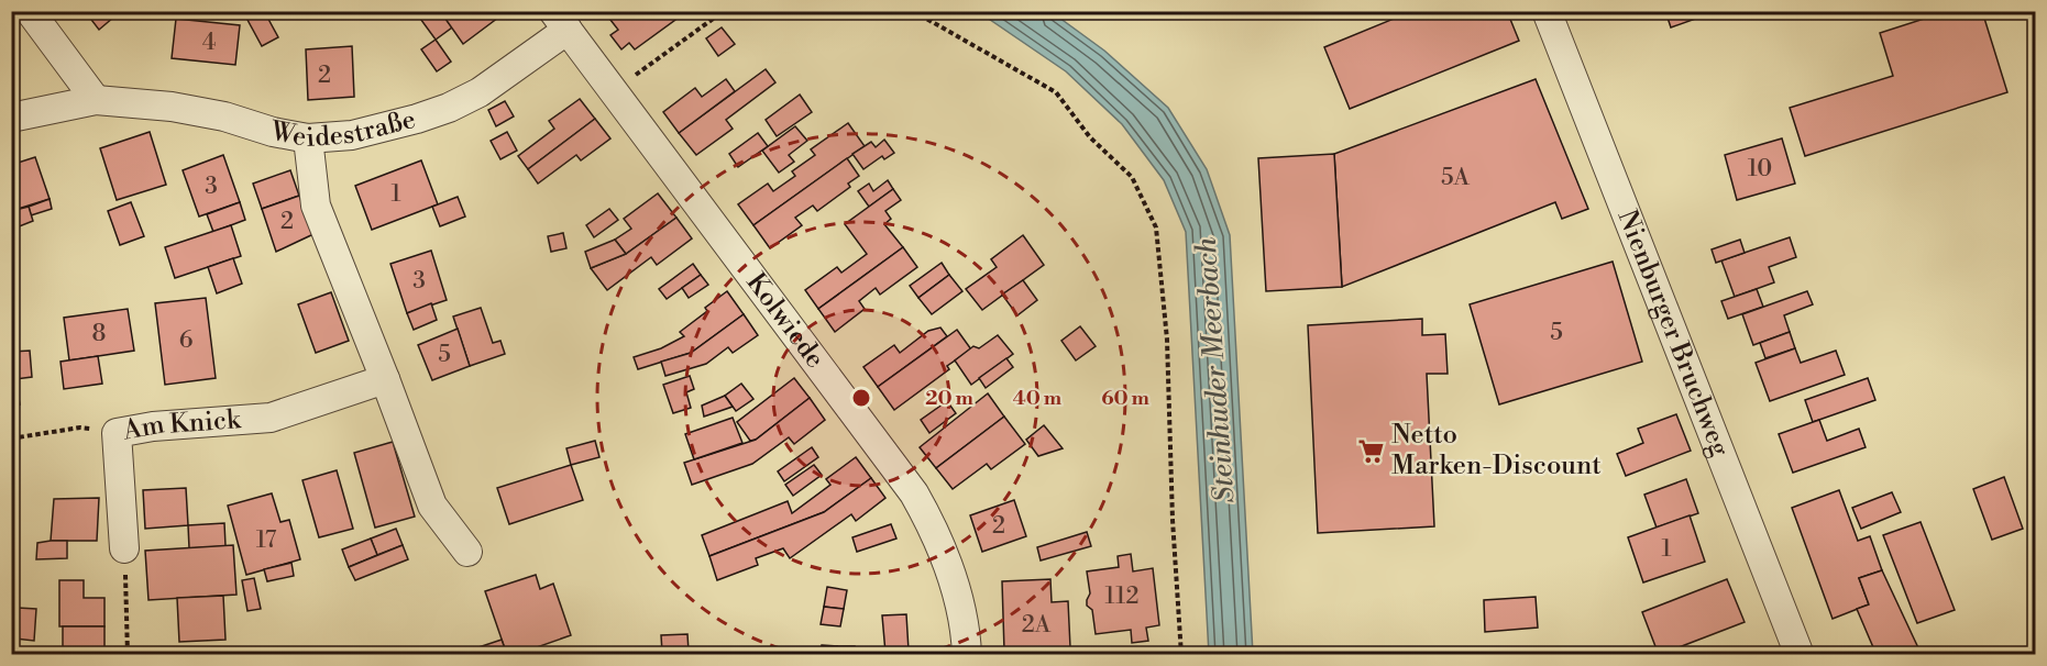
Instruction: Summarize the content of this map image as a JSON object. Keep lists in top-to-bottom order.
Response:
{
  "streets": {
    "street": [
      "Weidestraße",
      "Kolwiede",
      "Nienburger Bruchweg",
      "Am Knick"
    ]
  },
  "crossings": [
    ["Weidestraße", "Kolwiede"]
  ],
  "water": ["Steinhuder Meerbach"],
  "places": {
    "supermarket": ["Netto Marken-Discount"]
  },
  "house_numbers": [
    "4",
    "2",
    "10",
    "5A",
    "3",
    "1",
    "2",
    "3",
    "5",
    "8",
    "6",
    "5",
    "2",
    "17",
    "1",
    "112",
    "2A"
  ],
  "rings": ["20 m", "40 m", "60 m"]
}
